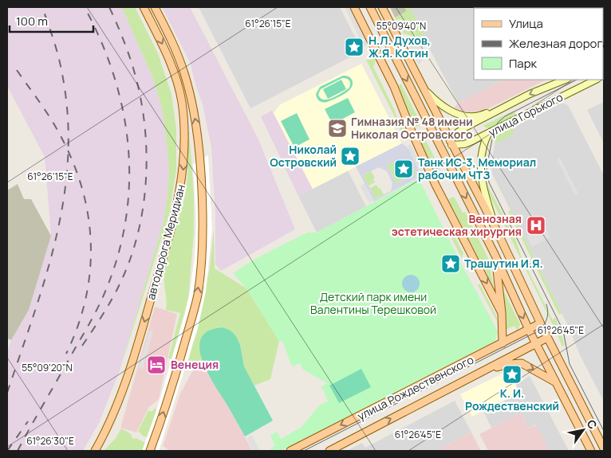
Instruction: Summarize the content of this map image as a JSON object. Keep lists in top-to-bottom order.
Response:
{
  "streets": {
    "main road": ["улица Горького", "автодорога Меридиан", "улица Рождественского"]
  },
  "parks": ["Детский парк имени Валентины Терешковой"],
  "places": {
    "place": [
      "Н.Л. Духов, Ж.Я. Котин",
      "Николай Островский",
      "Танк ИС-3, Мемориал рабочим ЧТЗ",
      "Трашутин И.Я.",
      "К. И. Рождественский"
    ],
    "school or university": ["Гимназия № 48 имени Николая Островского"],
    "hospital": ["Венозная эстетическая хирургия"],
    "hotel": ["Венеция"]
  },
  "legend": ["Улица", "Железная дорога", "Парк"],
  "scale_bar": "100 m",
  "north": "top right",
  "coordinates": [
    "61°26'15\"E",
    "55°09'40\"N",
    "61°26'45\"E",
    "55°09'20\"N",
    "61°26'30\"E"
  ]
}
